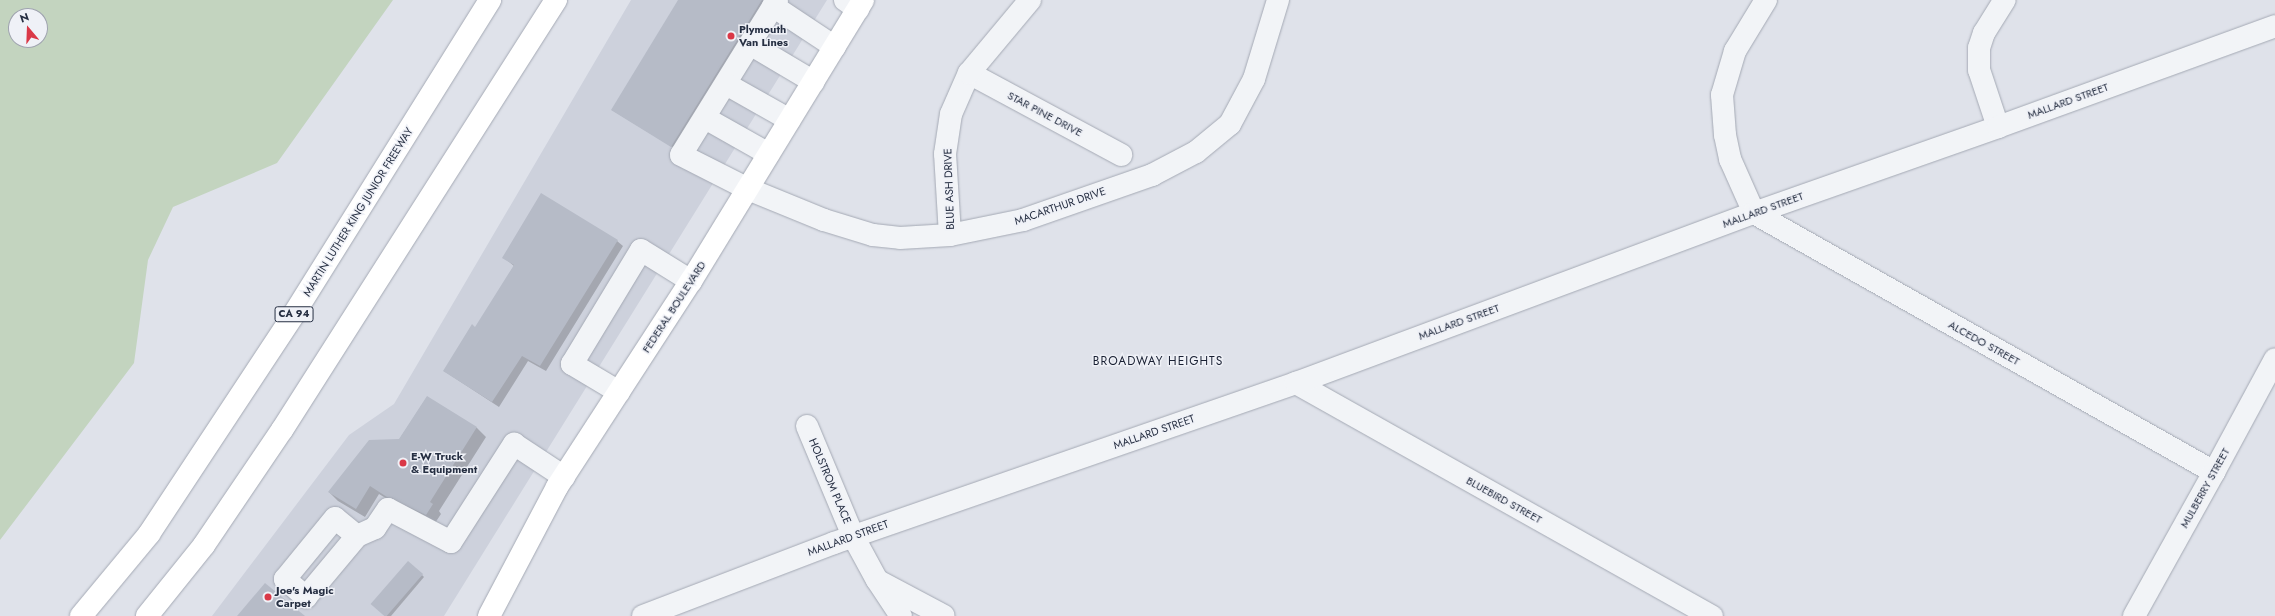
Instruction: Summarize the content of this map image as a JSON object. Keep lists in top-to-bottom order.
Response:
{
  "streets": {
    "main road": ["MARTIN LUTHER KING JUNIOR FREEWAY", "FEDERAL BOULEVARD", "CA 94"],
    "street": [
      "MALLARD STREET",
      "STAR PINE DRIVE",
      "BLUE ASH DRIVE",
      "MACARTHUR DRIVE",
      "ALCEDO STREET",
      "HOLSTROM PLACE",
      "MULBERRY STREET",
      "BLUEBIRD STREET"
    ]
  },
  "crossings": [
    ["MALLARD STREET", "ALCEDO STREET"],
    ["MALLARD STREET", "HOLSTROM PLACE"],
    ["MALLARD STREET", "BLUEBIRD STREET"],
    ["STAR PINE DRIVE", "BLUE ASH DRIVE"],
    ["BLUE ASH DRIVE", "MACARTHUR DRIVE"],
    ["MACARTHUR DRIVE", "FEDERAL BOULEVARD"],
    ["ALCEDO STREET", "MULBERRY STREET"]
  ],
  "districts": ["BROADWAY HEIGHTS"],
  "places": ["Plymouth Van Lines", "E-W Truck & Equipment", "Joe's Magic Carpet"],
  "north": "top"
}
